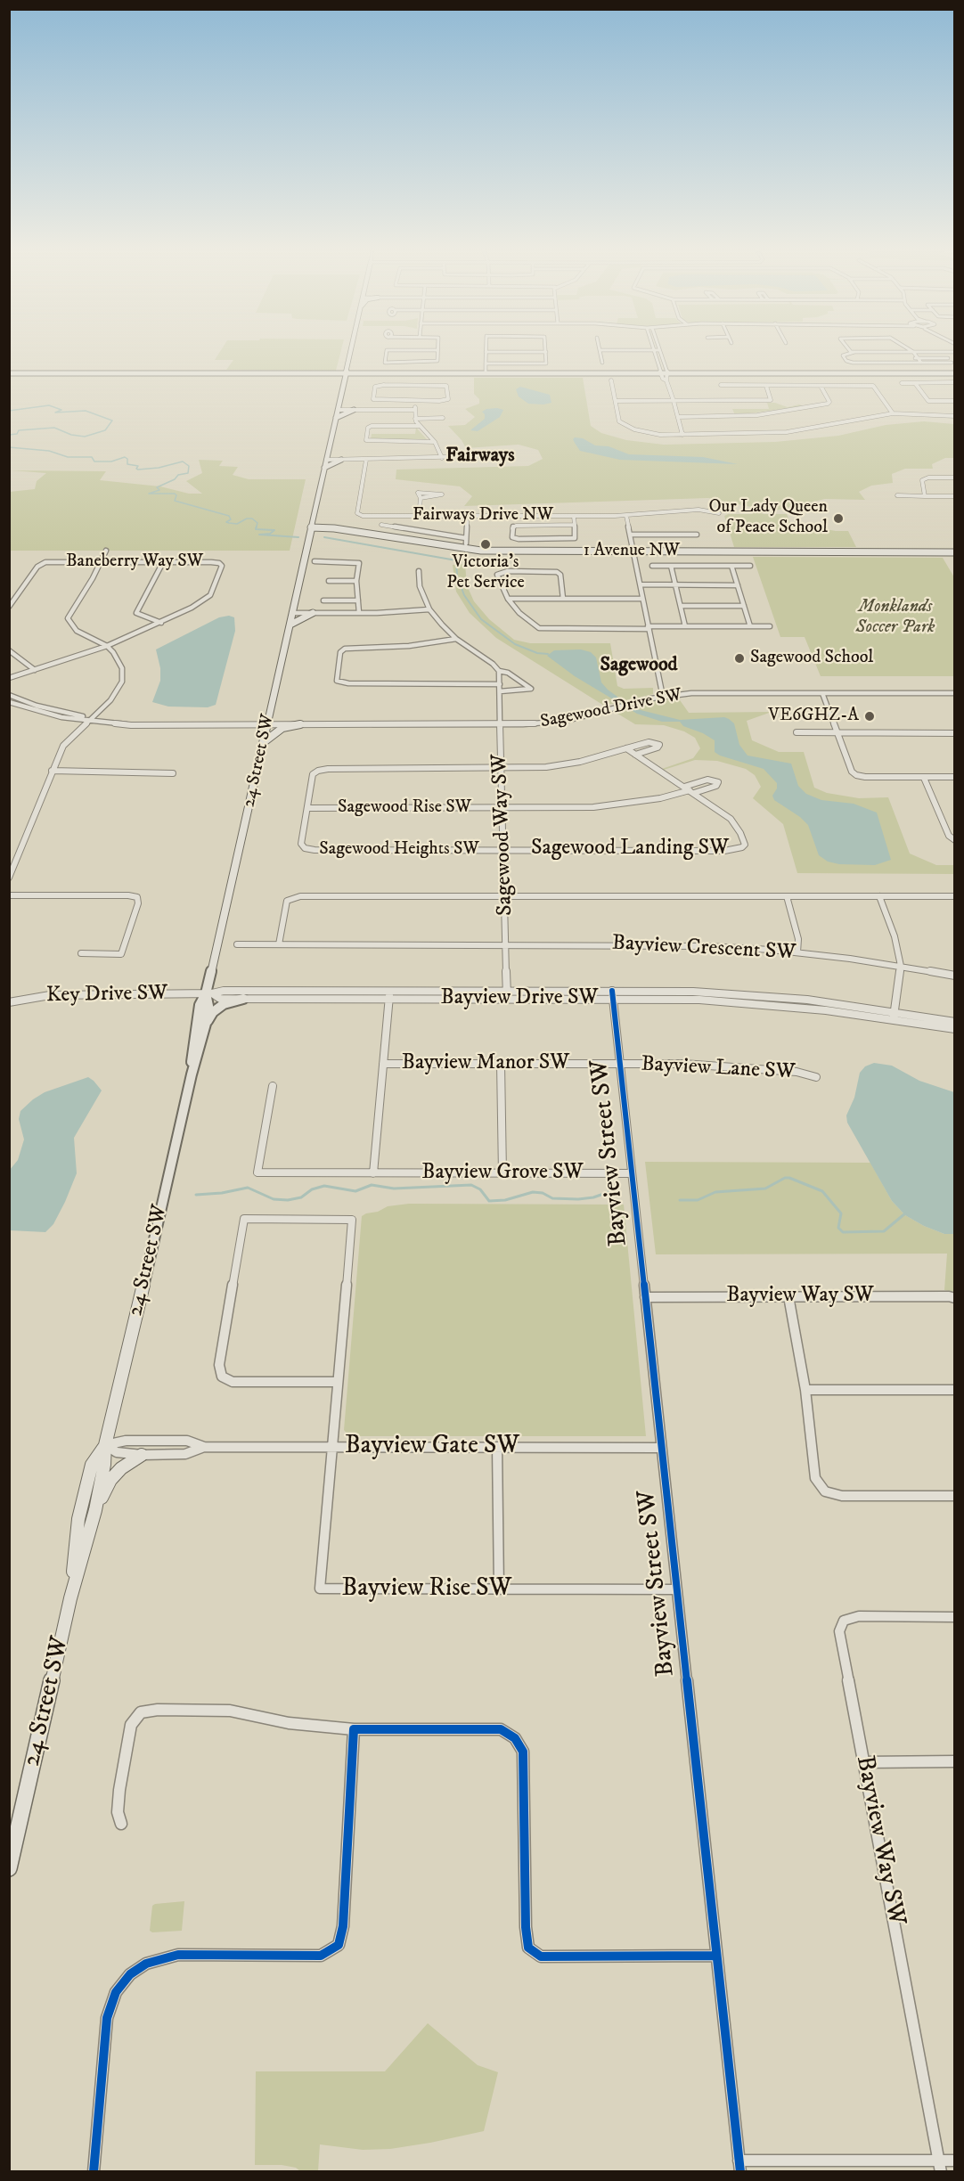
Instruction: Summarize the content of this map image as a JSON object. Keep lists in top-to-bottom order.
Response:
{
  "streets": {
    "street": [
      "Fairways Drive NW",
      "1 Avenue NW",
      "Baneberry Way SW",
      "Sagewood Drive SW",
      "24 Street SW",
      "Sagewood Rise SW",
      "Sagewood Way SW",
      "Sagewood Landing SW",
      "Sagewood Heights SW",
      "Bayview Crescent SW",
      "Key Drive SW",
      "Bayview Drive SW",
      "Bayview Manor SW",
      "Bayview Lane SW",
      "Bayview Street SW",
      "Bayview Grove SW",
      "Bayview Way SW",
      "Bayview Gate SW",
      "Bayview Rise SW"
    ]
  },
  "crossings": [
    ["1 Avenue NW", "24 Street SW"],
    ["Sagewood Drive SW", "24 Street SW"],
    ["Sagewood Drive SW", "Sagewood Way SW"],
    ["24 Street SW", "Key Drive SW"],
    ["24 Street SW", "Bayview Drive SW"],
    ["24 Street SW", "Bayview Gate SW"],
    ["Sagewood Rise SW", "Sagewood Way SW"],
    ["Sagewood Rise SW", "Sagewood Landing SW"],
    ["Sagewood Rise SW", "Sagewood Heights SW"],
    ["Sagewood Way SW", "Sagewood Landing SW"],
    ["Sagewood Way SW", "Sagewood Heights SW"],
    ["Sagewood Way SW", "Bayview Crescent SW"],
    ["Sagewood Way SW", "Bayview Drive SW"],
    ["Sagewood Landing SW", "Sagewood Heights SW"],
    ["Key Drive SW", "Bayview Drive SW"],
    ["Bayview Drive SW", "Bayview Street SW"],
    ["Bayview Manor SW", "Bayview Lane SW"],
    ["Bayview Manor SW", "Bayview Street SW"],
    ["Bayview Lane SW", "Bayview Street SW"],
    ["Bayview Street SW", "Bayview Grove SW"],
    ["Bayview Street SW", "Bayview Way SW"],
    ["Bayview Street SW", "Bayview Gate SW"],
    ["Bayview Street SW", "Bayview Rise SW"],
    ["Bayview Gate SW", "Bayview Rise SW"]
  ],
  "districts": ["Fairways", "Sagewood"],
  "parks": ["Monklands Soccer Park"],
  "places": [
    "Our Lady Queen of Peace School",
    "Victoria's Pet Service",
    "Sagewood School",
    "VE6GHZ-A"
  ]
}
